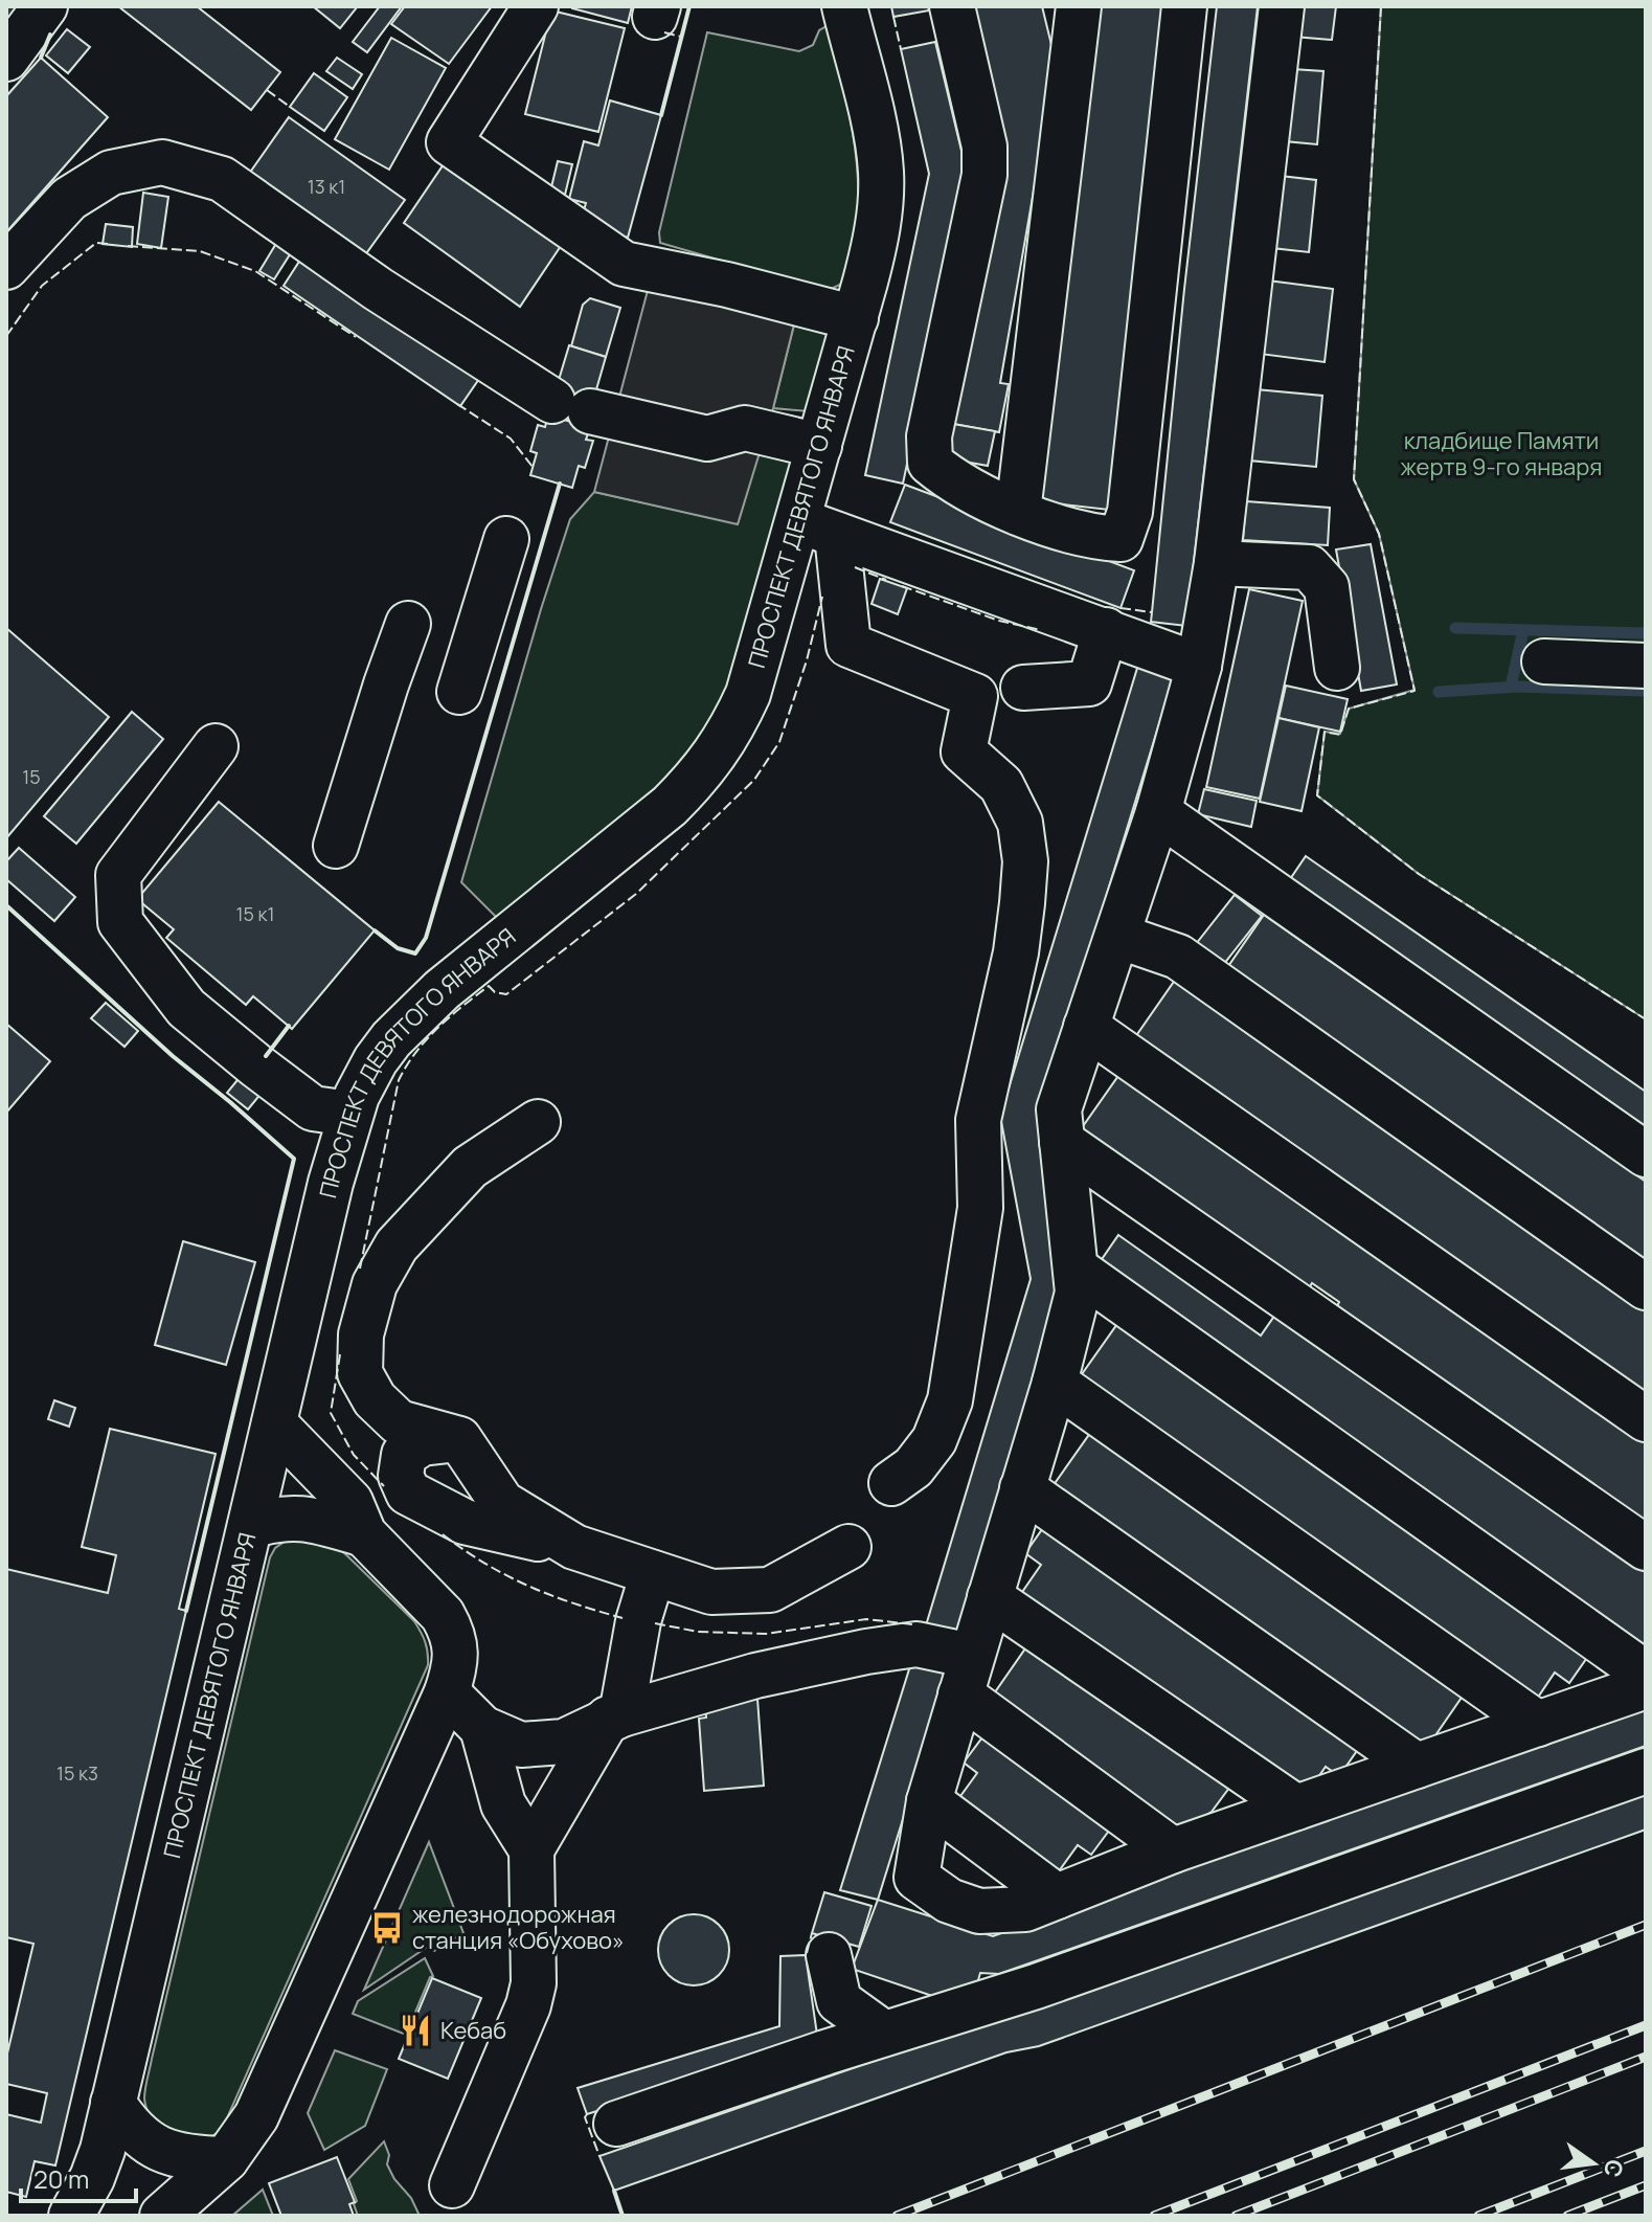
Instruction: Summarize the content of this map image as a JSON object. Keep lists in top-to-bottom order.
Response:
{
  "streets": {
    "street": ["ПРОСПЕКТ ДЕВЯТОГО ЯНВАРЯ"]
  },
  "parks": ["кладбище Памяти жертв 9-го января"],
  "places": {
    "bus stop": ["железнодорожная станция «Обухово»"],
    "restaurant": ["Кебаб"]
  },
  "house_numbers": [
    "13 к1",
    "15",
    "15 к1",
    "15 к3"
  ],
  "scale_bar": "20 m",
  "north": "right"
}
